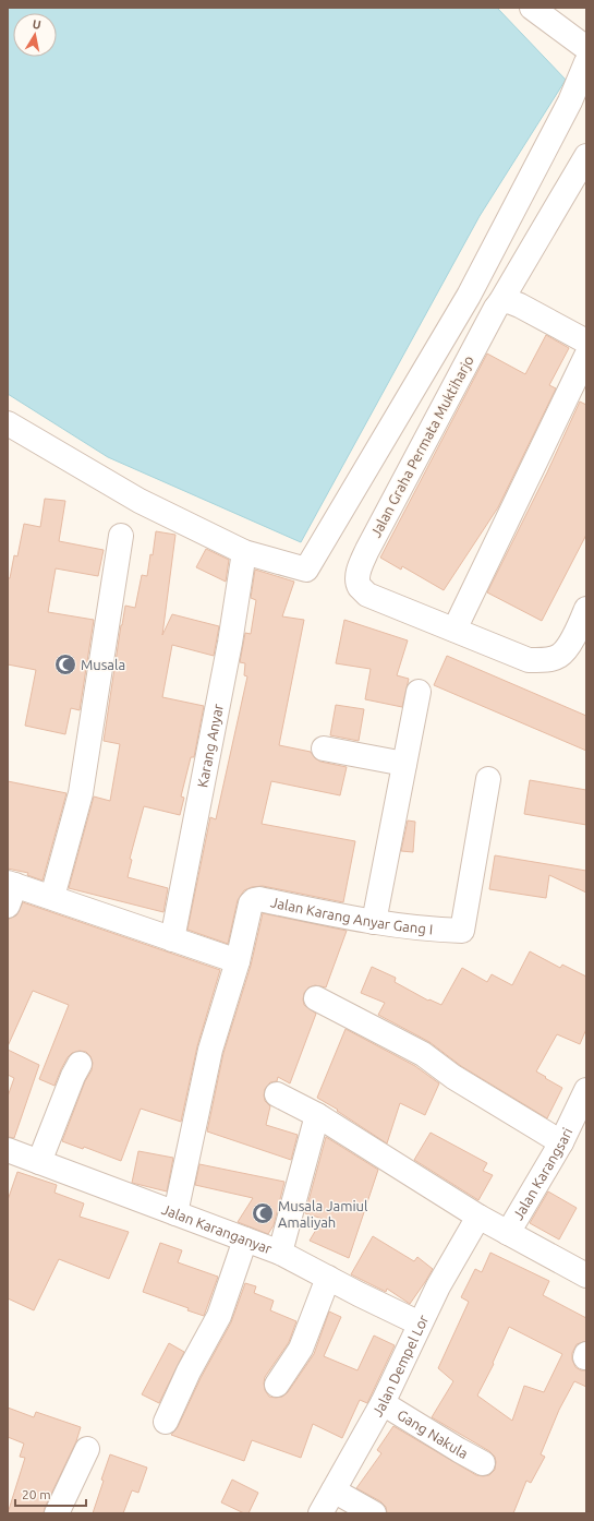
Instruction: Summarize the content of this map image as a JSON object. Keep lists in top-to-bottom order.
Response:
{
  "streets": {
    "street": [
      "Jalan Graha Permata Muktiharjo",
      "Karang Anyar",
      "Jalan Karang Anyar Gang I",
      "Jalan Karangsari",
      "Jalan Karanganyar",
      "Jalan Dempel Lor",
      "Gang Nakula"
    ]
  },
  "crossings": [
    ["Jalan Karang Anyar Gang I", "Jalan Karanganyar"],
    ["Jalan Karanganyar", "Jalan Dempel Lor"],
    ["Jalan Dempel Lor", "Gang Nakula"]
  ],
  "places": {
    "mosque": ["Musala", "Musala Jamiul Amaliyah"]
  },
  "scale_bar": "20 m",
  "north": "top"
}
